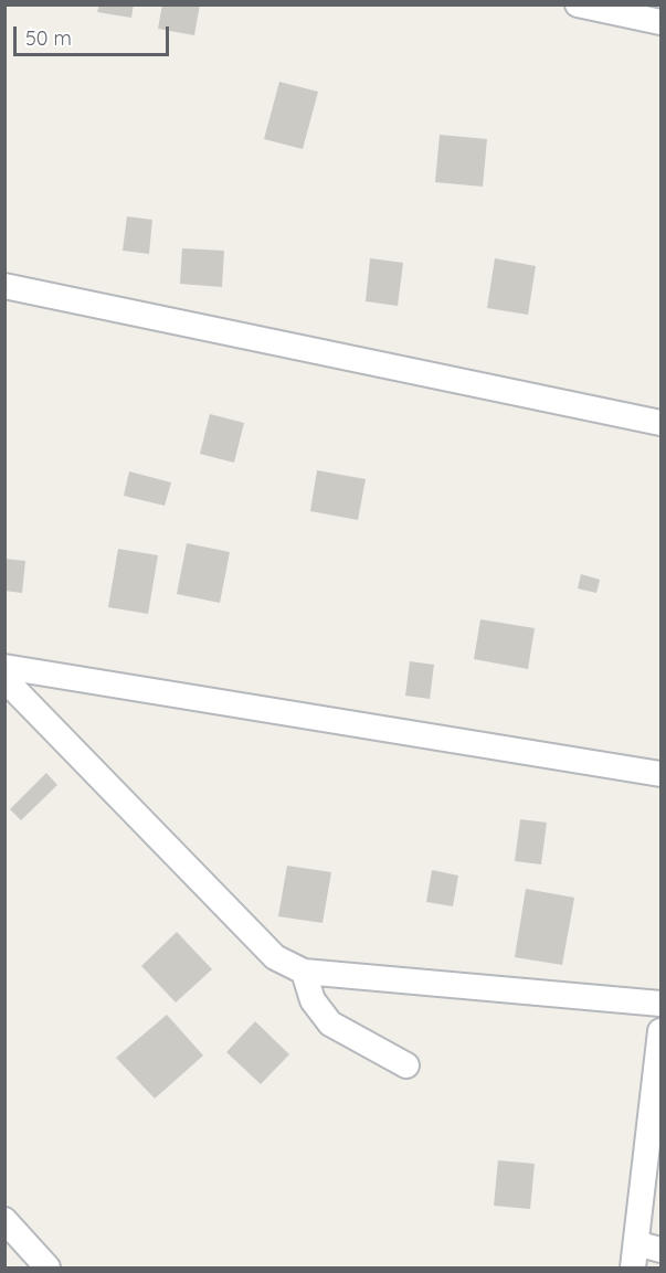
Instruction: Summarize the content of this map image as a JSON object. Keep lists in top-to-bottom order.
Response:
{
  "scale_bar": "50 m"
}
